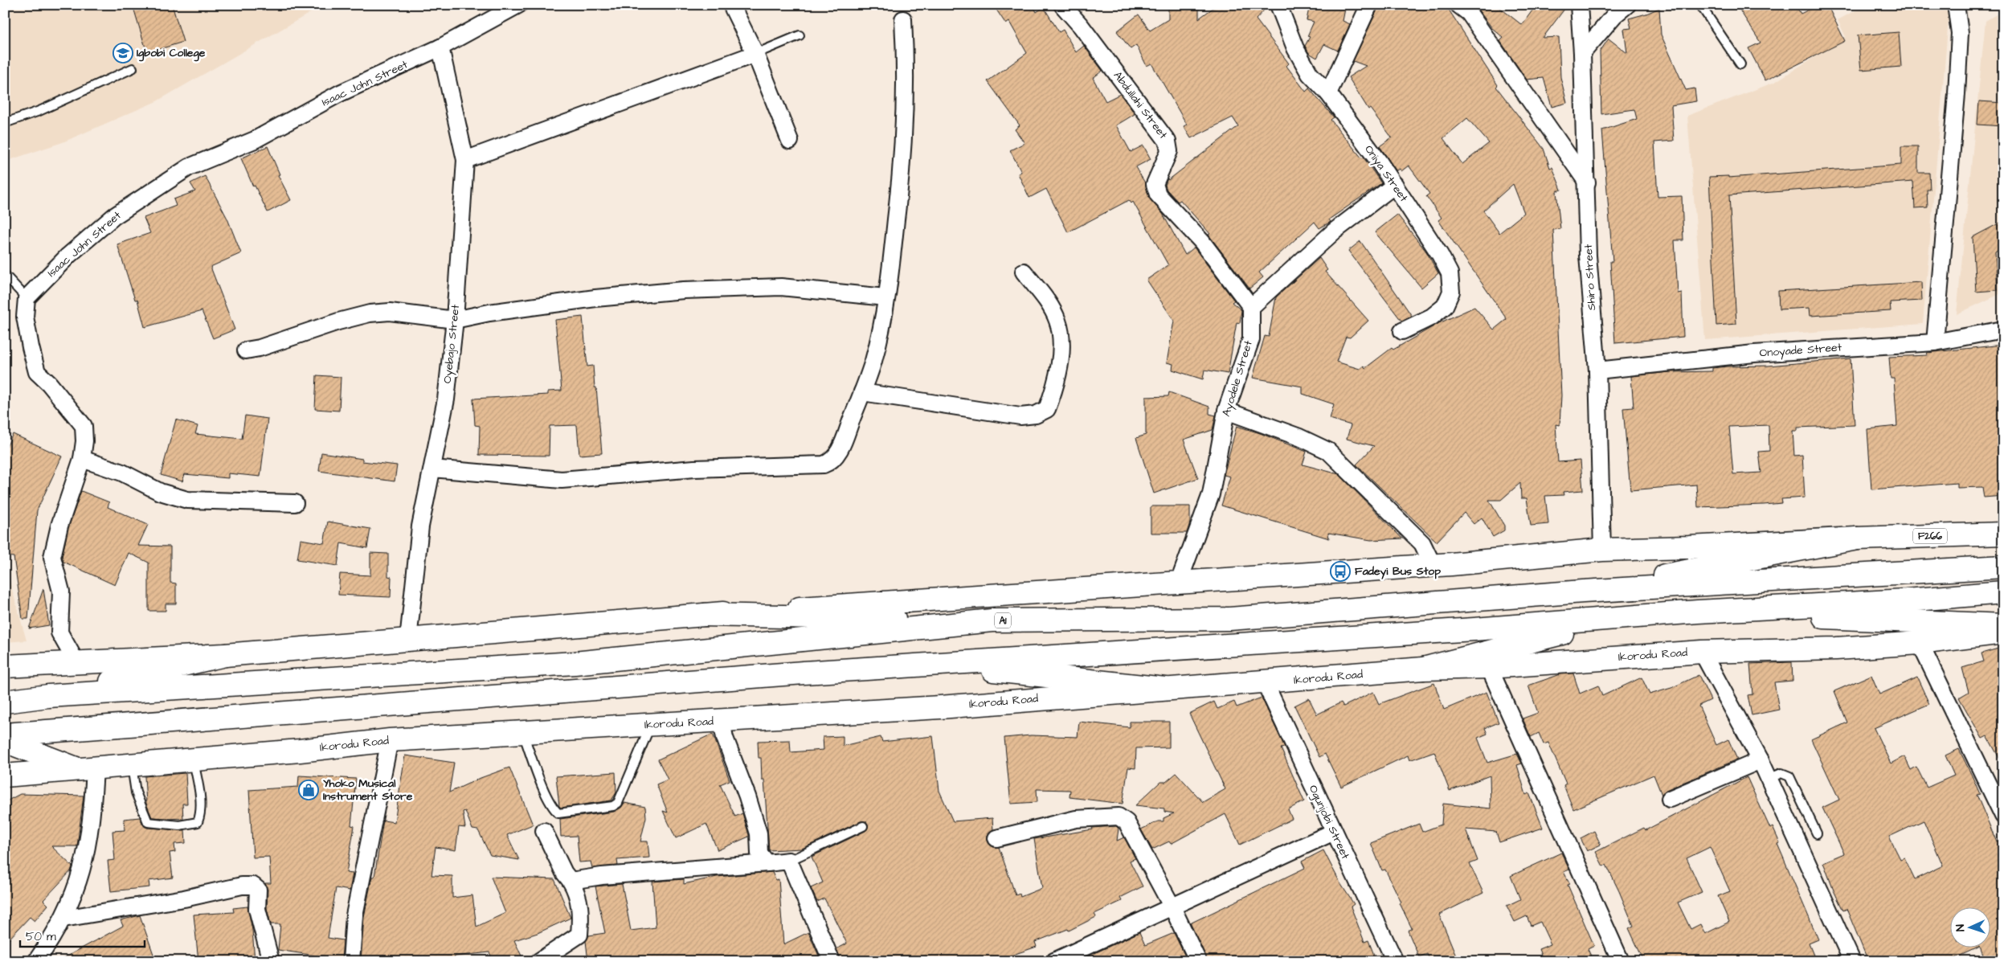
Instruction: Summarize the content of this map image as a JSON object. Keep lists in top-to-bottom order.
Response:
{
  "streets": {
    "main road": ["F266", "A1", "Ikorodu Road"],
    "street": [
      "Isaac John Street",
      "Abdullahi Street",
      "Oniya Street",
      "Shiro Street",
      "Oyebajo Street",
      "Onoyade Street",
      "Ayodele Street",
      "Ogunjobi Street"
    ]
  },
  "crossings": [
    ["Isaac John Street", "Oyebajo Street"],
    ["Abdullahi Street", "Ayodele Street"],
    ["Shiro Street", "Onoyade Street"],
    ["Ikorodu Road", "Ogunjobi Street"]
  ],
  "places": {
    "school or university": ["Igbobi College"],
    "bus stop": ["Fadeyi Bus Stop"],
    "shop": ["Yhoko Musical Instrument Store"]
  },
  "scale_bar": "50 m",
  "north": "left"
}
